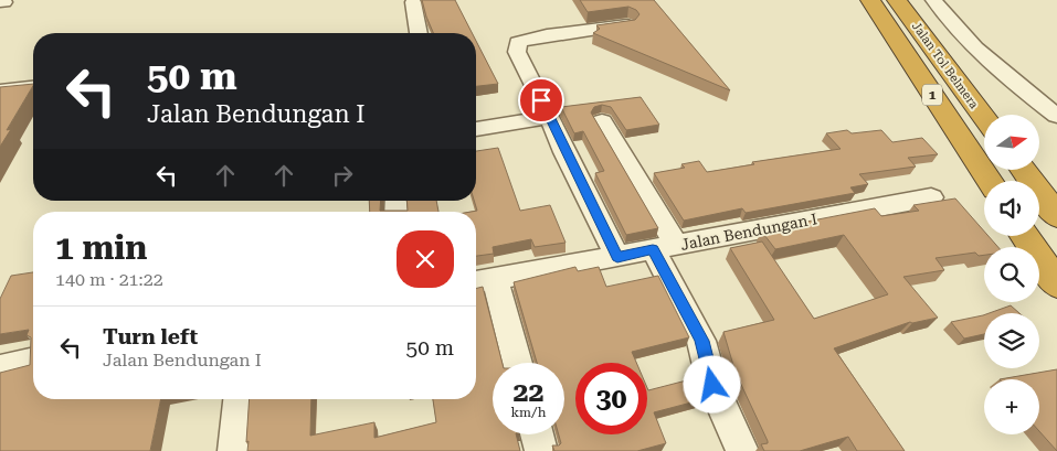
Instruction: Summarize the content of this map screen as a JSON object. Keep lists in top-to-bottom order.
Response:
{
  "streets": {
    "highway": ["Jalan Tol Belmera", "1"],
    "street": ["Jalan Bendungan I"]
  },
  "north": "right",
  "page": {
    "turn": ["50 m", "Jalan Bendungan I"],
    "map_buttons": "+",
    "heading": ["1 min", "140 m · 21:22"],
    "list": [
      {
        "name": "Turn left",
        "note": "Jalan Bendungan I",
        "value": "50 m"
      }
    ],
    "speed": "22 km/h",
    "limit": "30"
  }
}
